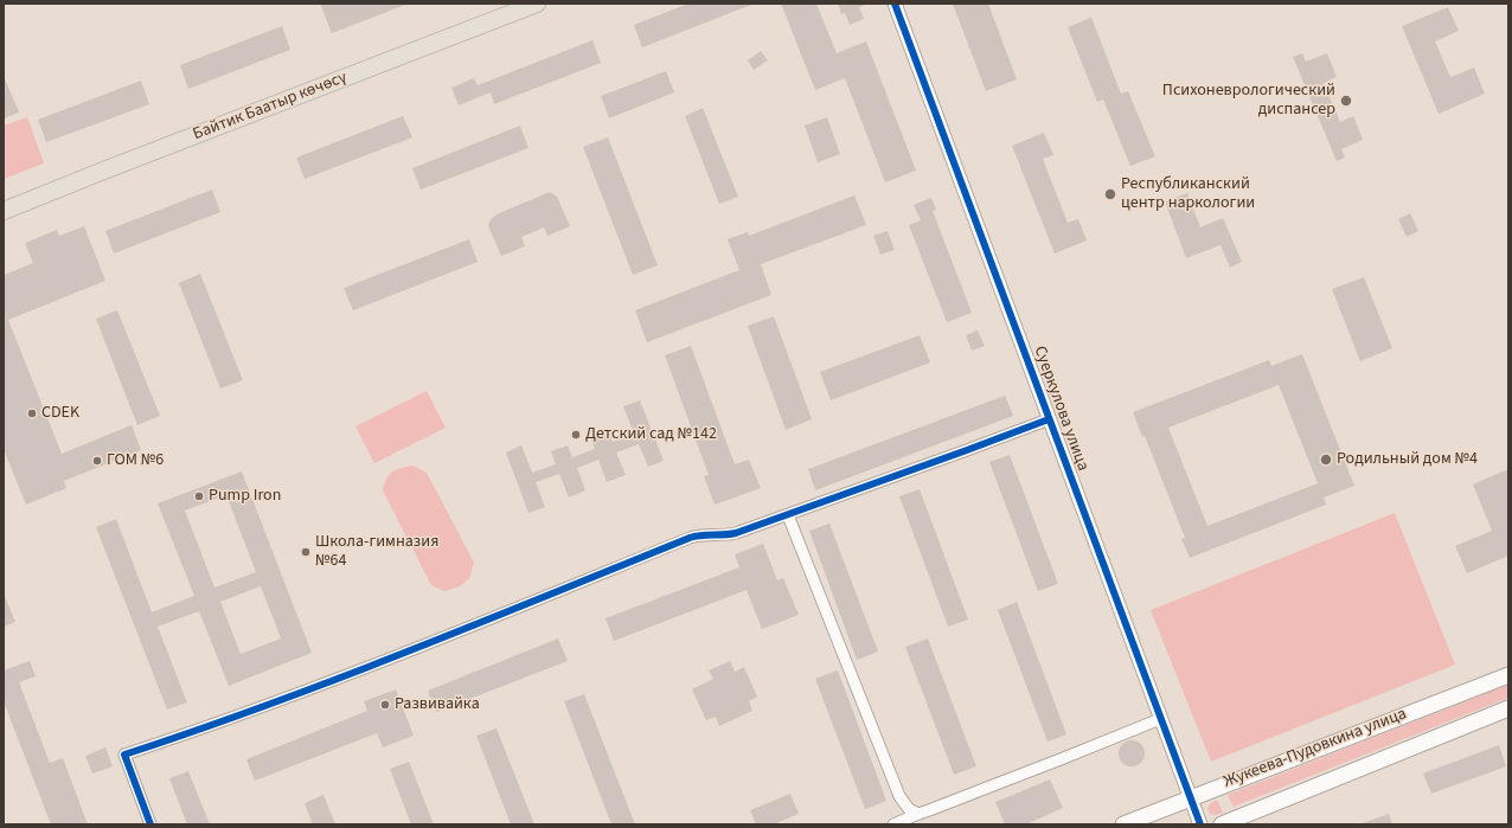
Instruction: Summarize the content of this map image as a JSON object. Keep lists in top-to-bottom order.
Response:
{
  "streets": {
    "main road": ["Байтик Баатыр көчөсү", "Жукеева-Пудовкина улица"],
    "street": ["Суеркулова улица"]
  },
  "crossings": [
    ["Суеркулова улица", "Жукеева-Пудовкина улица"]
  ],
  "places": [
    "Психоневрологический диспансер",
    "Республиканский центр наркологии",
    "CDEK",
    "Детский сад №142",
    "Родильный дом №4",
    "ГОМ №6",
    "Pump Iron",
    "Школа-гимназия №64",
    "Развивайка"
  ]
}
